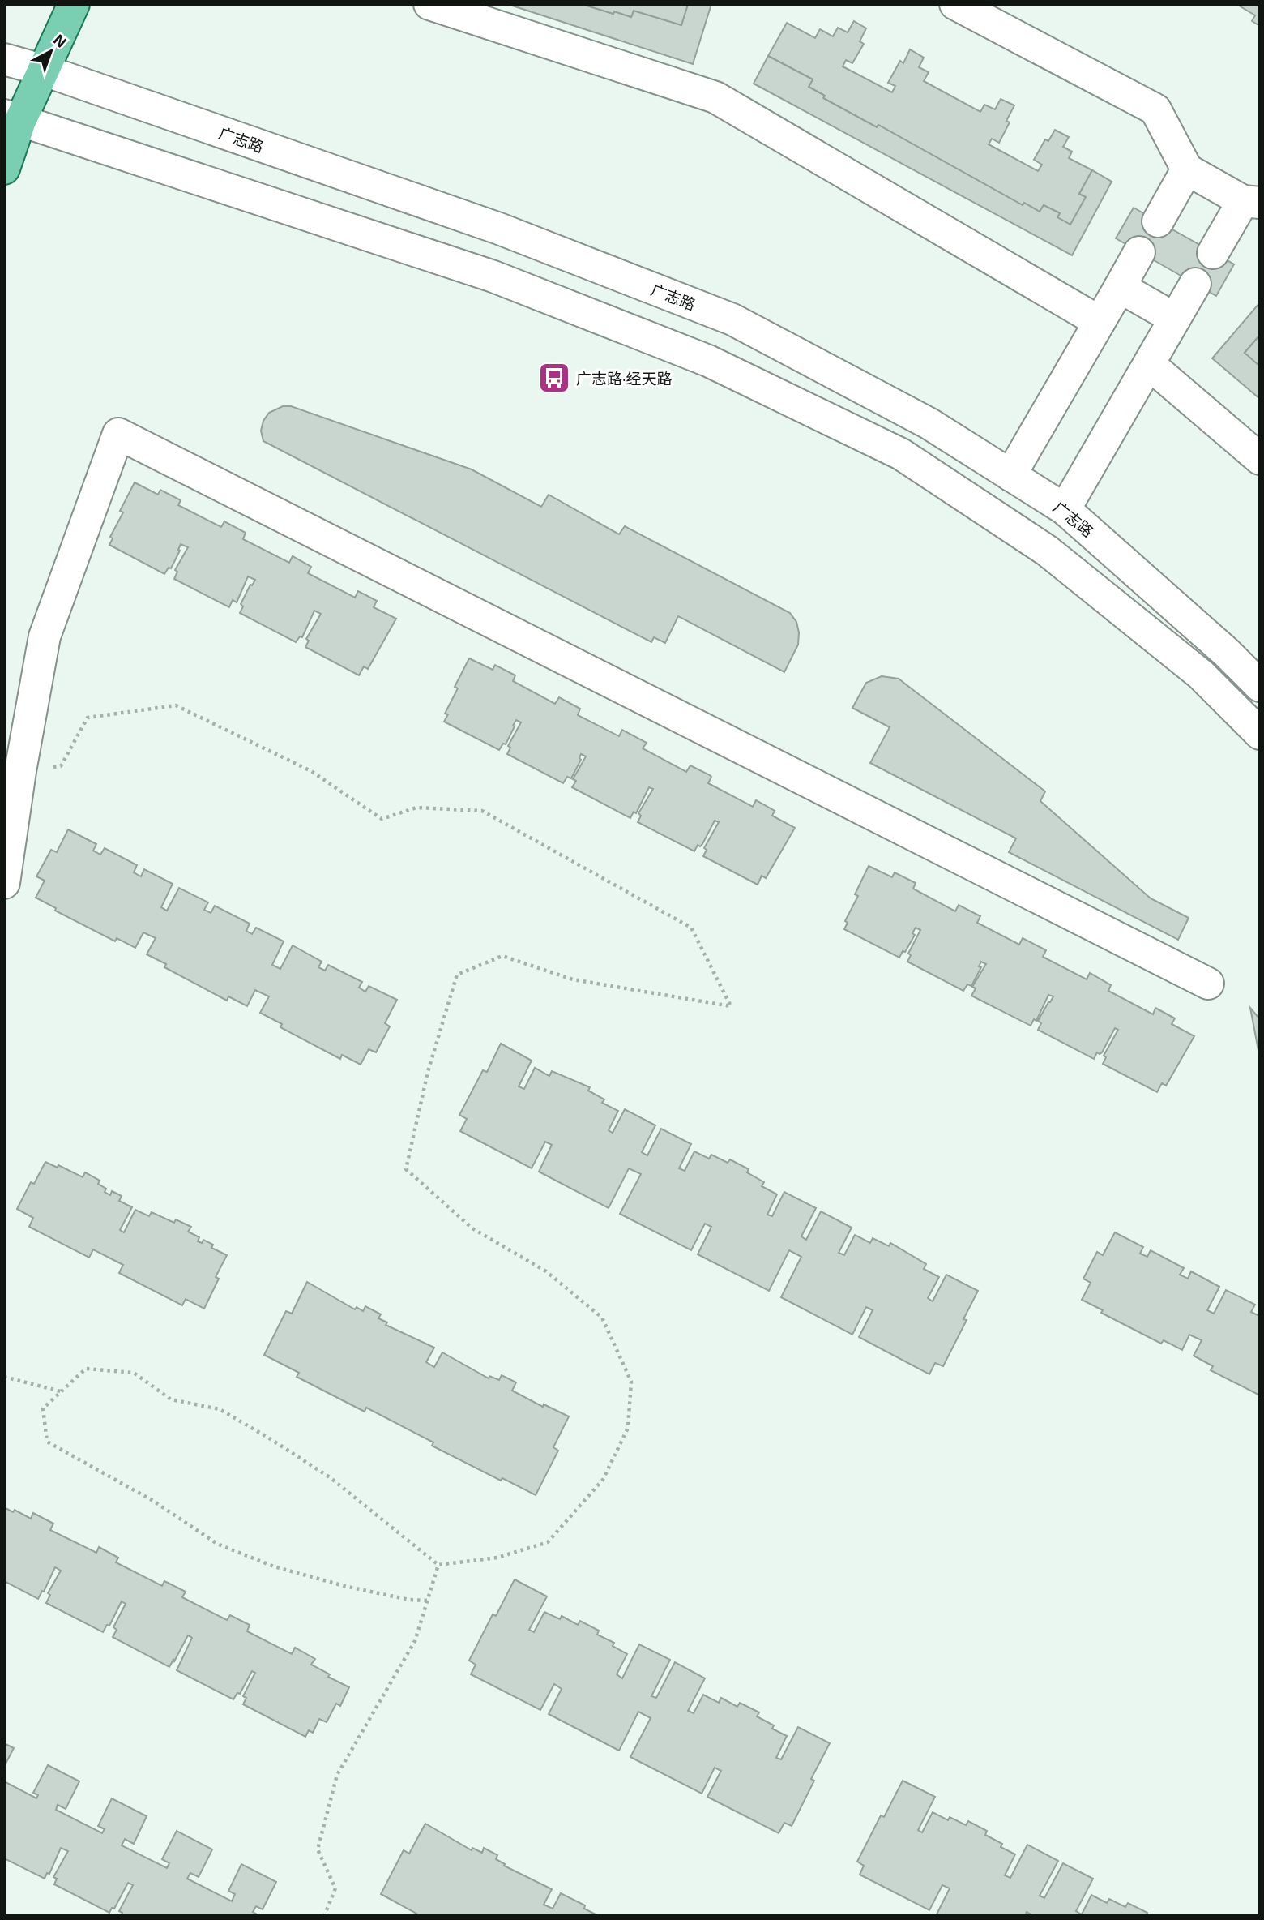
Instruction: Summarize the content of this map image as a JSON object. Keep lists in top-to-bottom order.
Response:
{
  "streets": {
    "street": ["广志路"]
  },
  "places": {
    "bus stop": ["广志路·经天路"]
  },
  "north": "top right"
}
